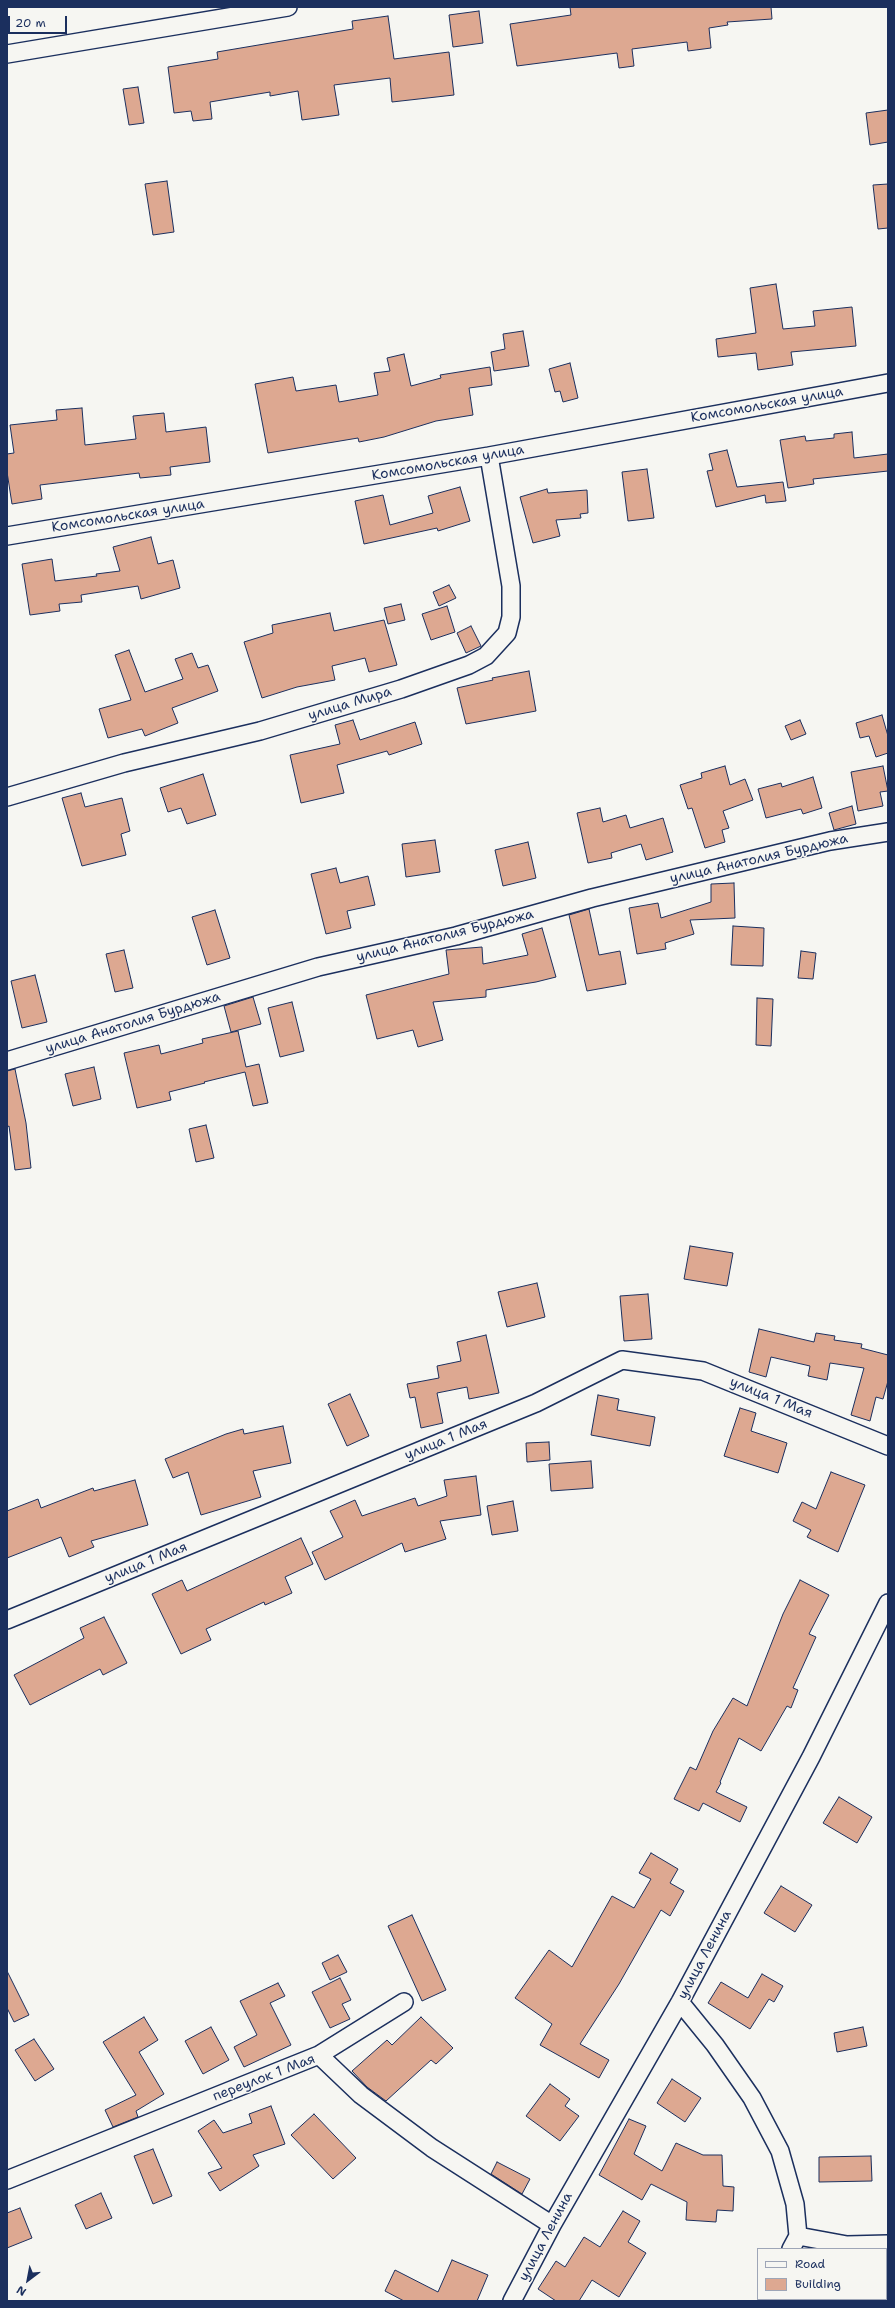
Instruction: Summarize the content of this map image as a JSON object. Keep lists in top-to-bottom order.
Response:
{
  "streets": {
    "street": [
      "Комсомольская улица",
      "улица Мира",
      "улица Анатолия Бурдюжа",
      "улица 1 Мая",
      "улица Ленина",
      "переулок 1 Мая"
    ]
  },
  "crossings": [
    ["Комсомольская улица", "улица Мира"],
    ["улица Ленина", "переулок 1 Мая"]
  ],
  "legend": ["Road", "Building"],
  "scale_bar": "20 m",
  "north": "bottom left"
}
